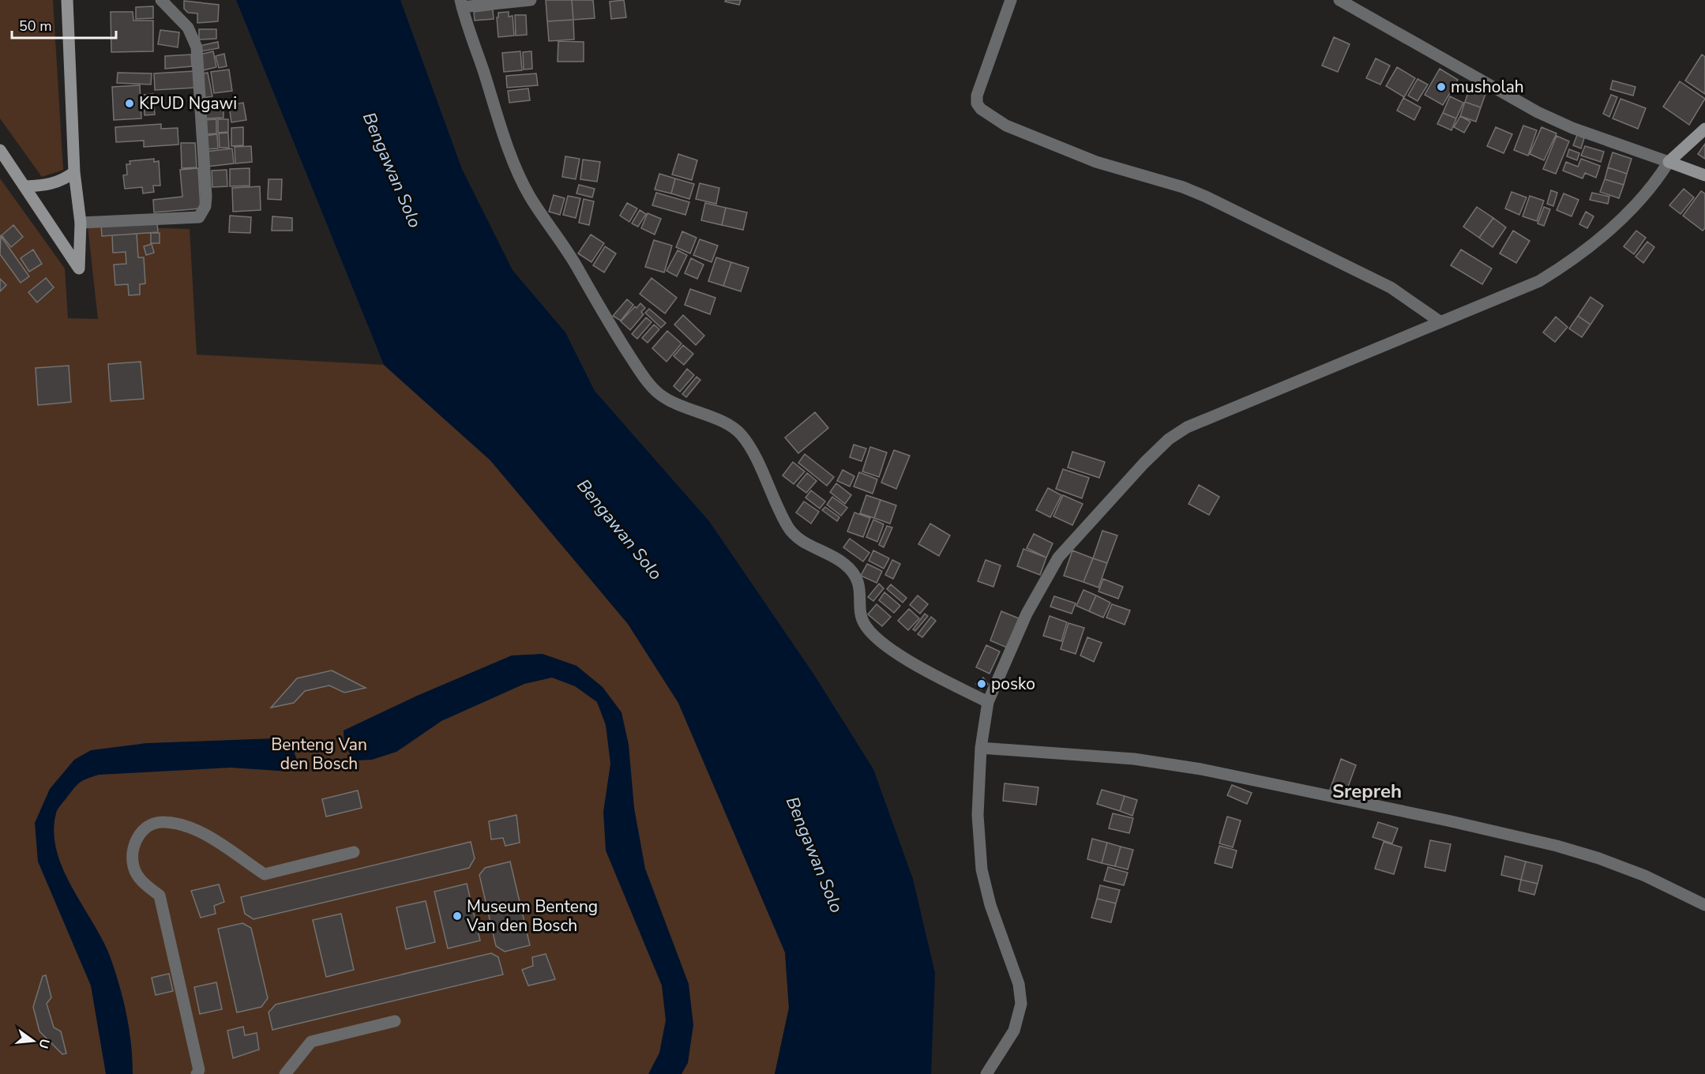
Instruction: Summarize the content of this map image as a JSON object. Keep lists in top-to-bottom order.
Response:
{
  "districts": ["Srepreh"],
  "water": ["Bengawan Solo"],
  "parks": ["Benteng Van den Bosch"],
  "places": [
    "musholah",
    "KPUD Ngawi",
    "posko",
    "Museum Benteng Van den Bosch"
  ],
  "scale_bar": "50 m",
  "north": "right"
}
